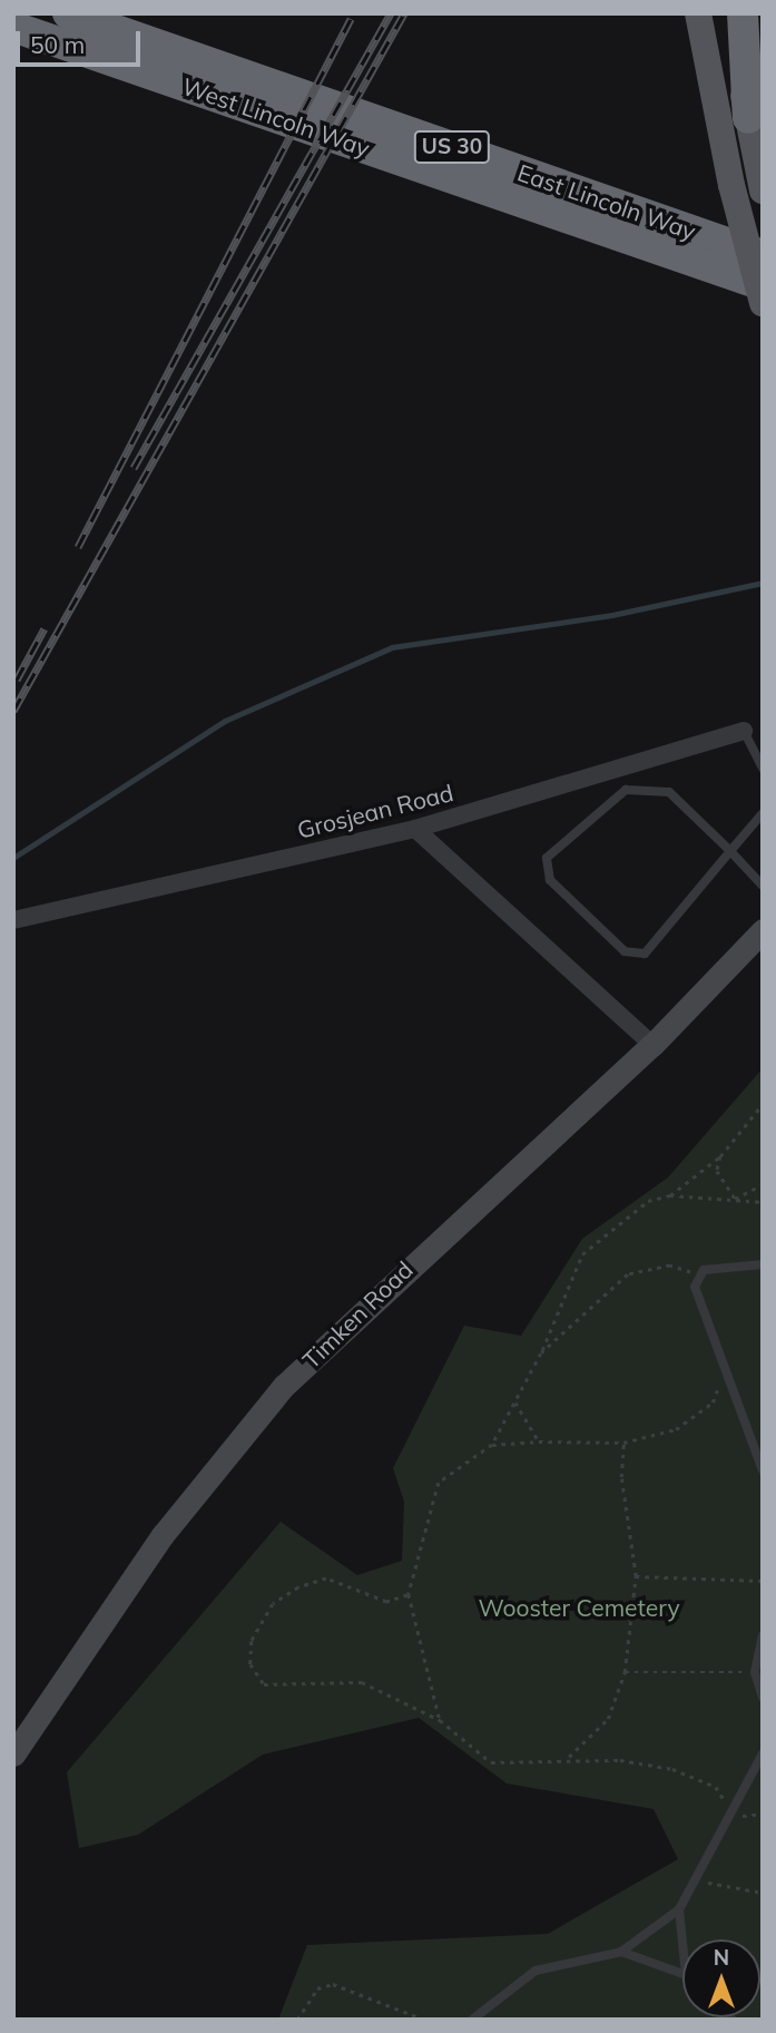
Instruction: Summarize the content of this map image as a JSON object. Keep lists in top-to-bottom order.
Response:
{
  "streets": {
    "highway": ["West Lincoln Way", "US 30", "East Lincoln Way"],
    "street": ["Grosjean Road", "Timken Road"]
  },
  "crossings": [
    ["West Lincoln Way", "East Lincoln Way"],
    ["US 30", "East Lincoln Way"]
  ],
  "parks": ["Wooster Cemetery"],
  "scale_bar": "50 m",
  "north": "top"
}
